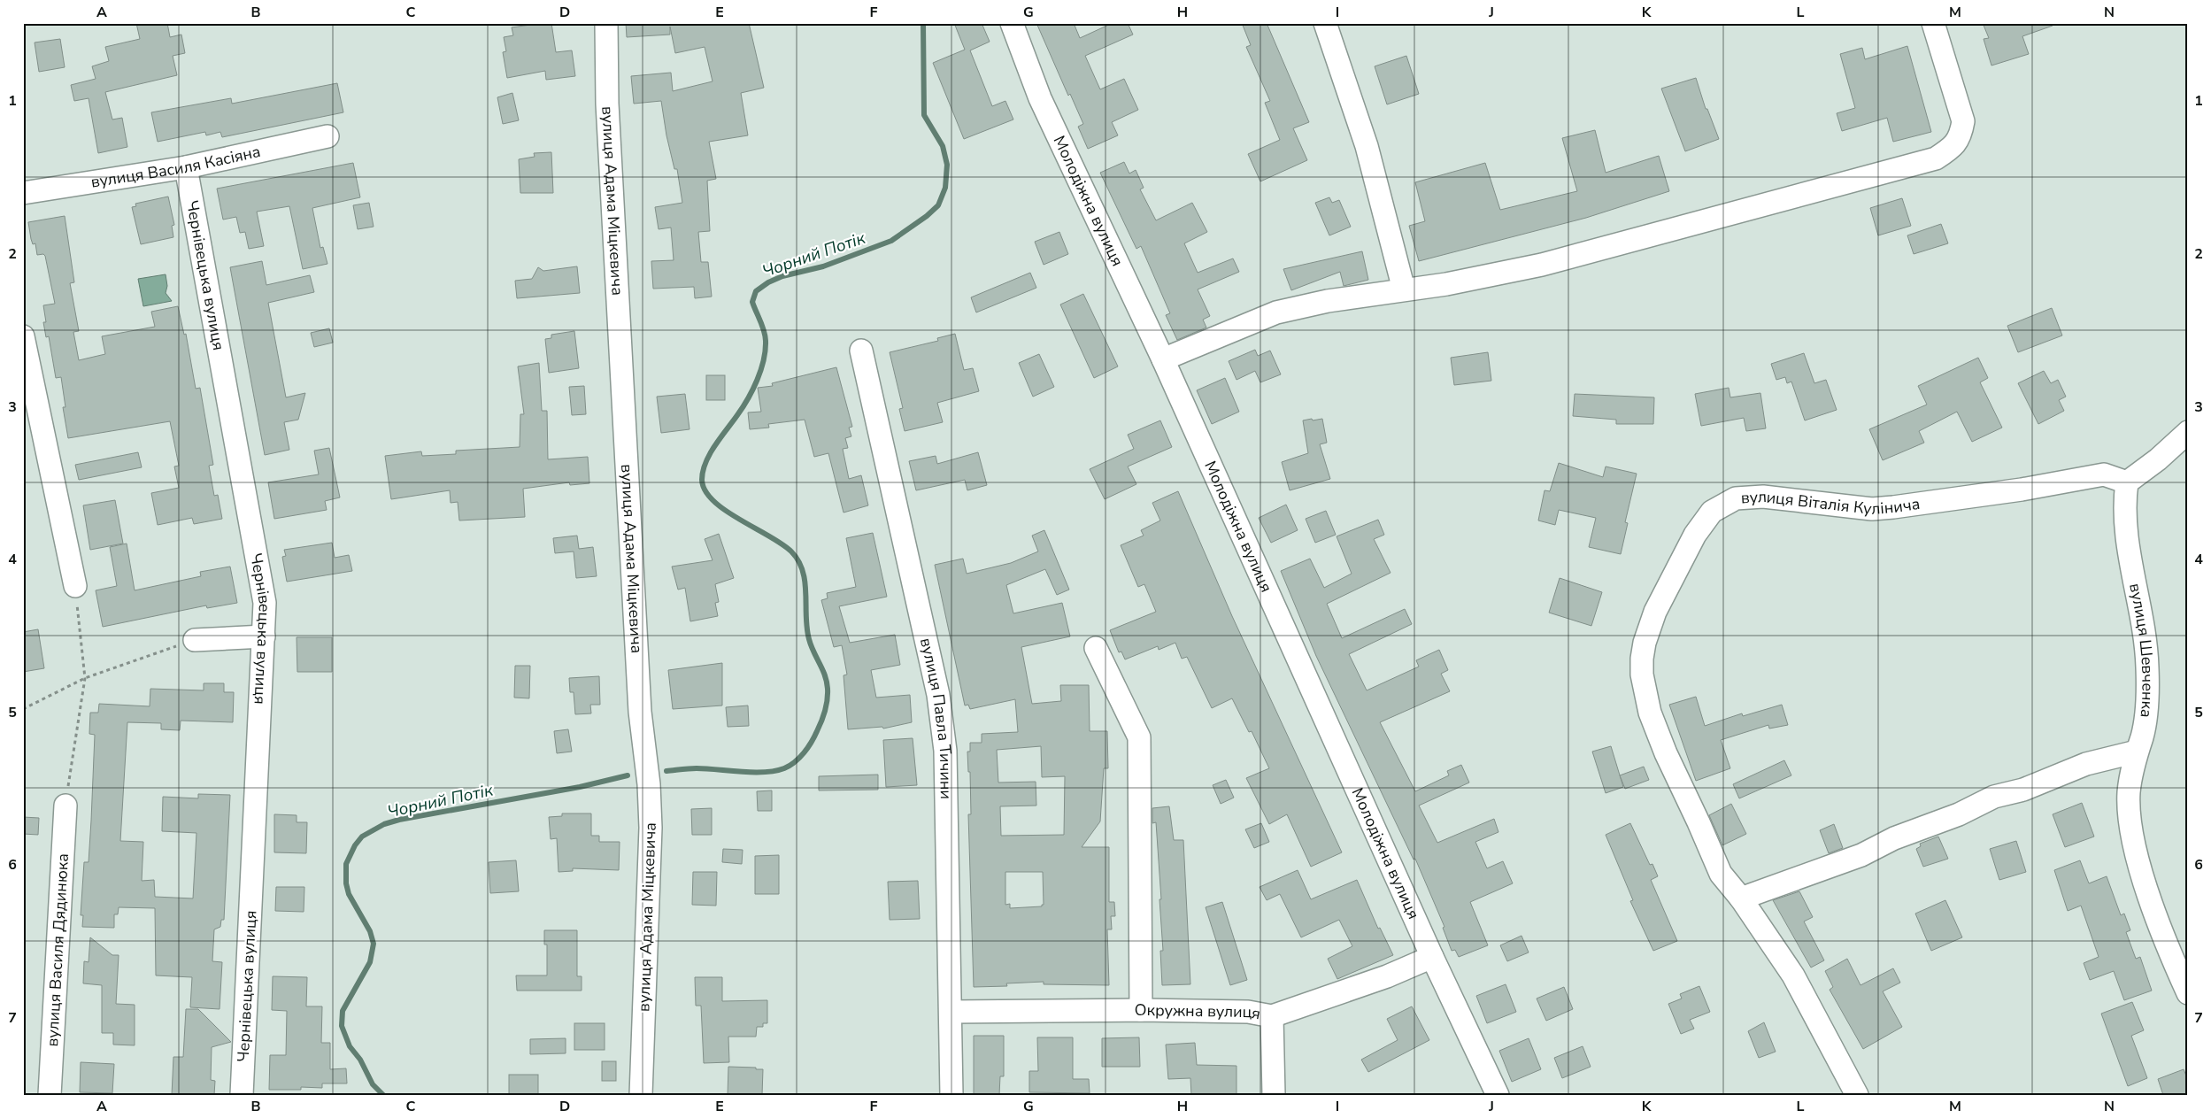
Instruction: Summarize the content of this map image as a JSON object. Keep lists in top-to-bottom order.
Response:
{
  "streets": {
    "street": [
      "вулиця Василя Касіяна",
      "вулиця Адама Міцкевича",
      "Молодіжна вулиця",
      "Чернівецька вулиця",
      "вулиця Віталія Кулінича",
      "вулиця Шевченка",
      "вулиця Павла Тичини",
      "вулиця Василя Дядинюка",
      "Окружна вулиця"
    ]
  },
  "crossings": [
    ["вулиця Василя Касіяна", "Чернівецька вулиця"],
    ["Молодіжна вулиця", "Окружна вулиця"],
    ["вулиця Віталія Кулінича", "вулиця Шевченка"],
    ["вулиця Павла Тичини", "Окружна вулиця"]
  ],
  "water": ["Чорний Потік"],
  "grid": {
    "columns": [
      "A",
      "B",
      "C",
      "D",
      "E",
      "F",
      "G",
      "H",
      "I",
      "J",
      "K",
      "L",
      "M",
      "N"
    ],
    "rows": [
      "1",
      "2",
      "3",
      "4",
      "5",
      "6",
      "7"
    ]
  }
}
